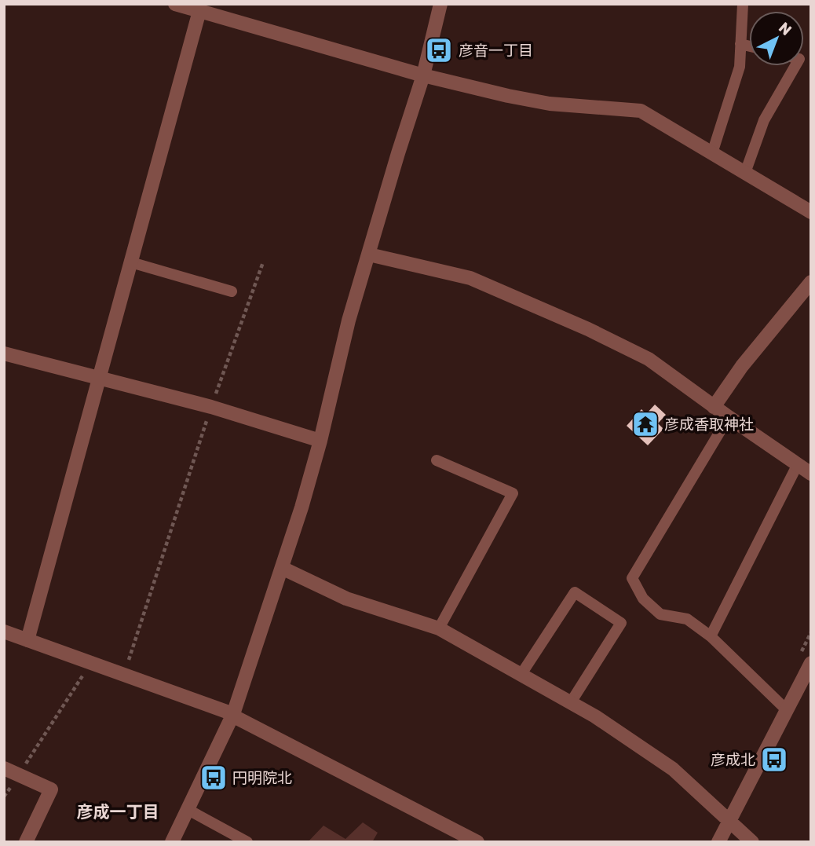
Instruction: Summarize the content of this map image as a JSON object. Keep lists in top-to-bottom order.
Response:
{
  "districts": ["彦成一丁目"],
  "places": {
    "bus stop": ["彦音一丁目", "彦成北", "円明院北"],
    "temple": ["彦成香取神社"]
  },
  "north": "top right"
}
